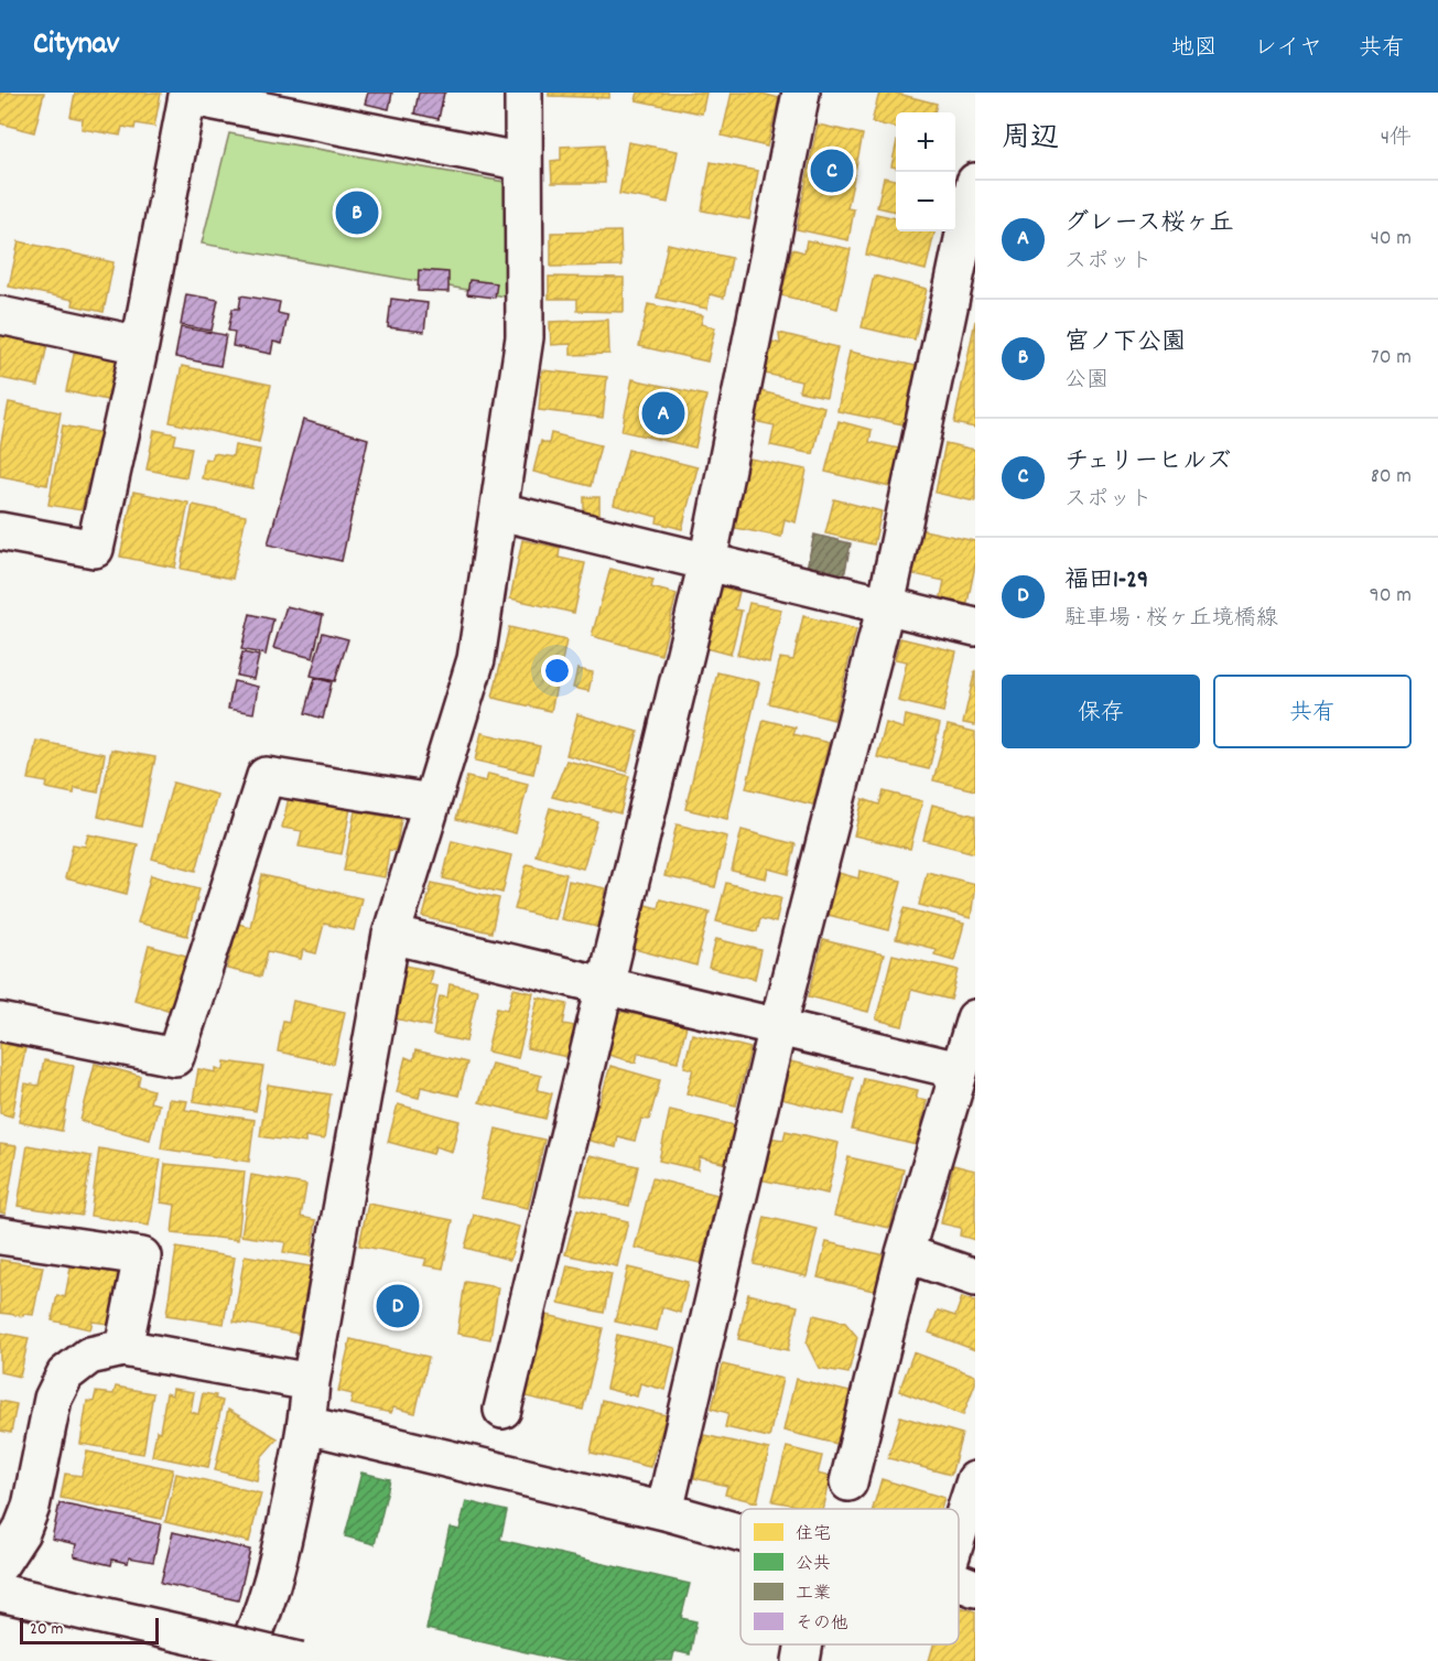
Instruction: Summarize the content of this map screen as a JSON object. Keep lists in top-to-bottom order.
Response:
{
  "legend": [
    "住宅",
    "公共",
    "工業",
    "その他"
  ],
  "scale_bar": "20 m",
  "page": {
    "header": "Citynav",
    "nav": ["地図", "レイヤ", "共有"],
    "heading": ["周辺", "4件"],
    "map_buttons": ["+", "−"],
    "pins": [
      "C",
      "B",
      "A",
      "D"
    ],
    "list": [
      {
        "mark": "A",
        "name": "グレース桜ヶ丘",
        "note": "スポット",
        "value": "40 m"
      },
      {
        "mark": "B",
        "name": "宮ノ下公園",
        "note": "公園",
        "value": "70 m"
      },
      {
        "mark": "C",
        "name": "チェリーヒルズ",
        "note": "スポット",
        "value": "80 m"
      },
      {
        "mark": "D",
        "name": "福田1-29",
        "note": "駐車場 · 桜ヶ丘境橋線",
        "value": "90 m"
      }
    ],
    "buttons": ["保存", "共有"],
    "scale": "20 m"
  }
}
